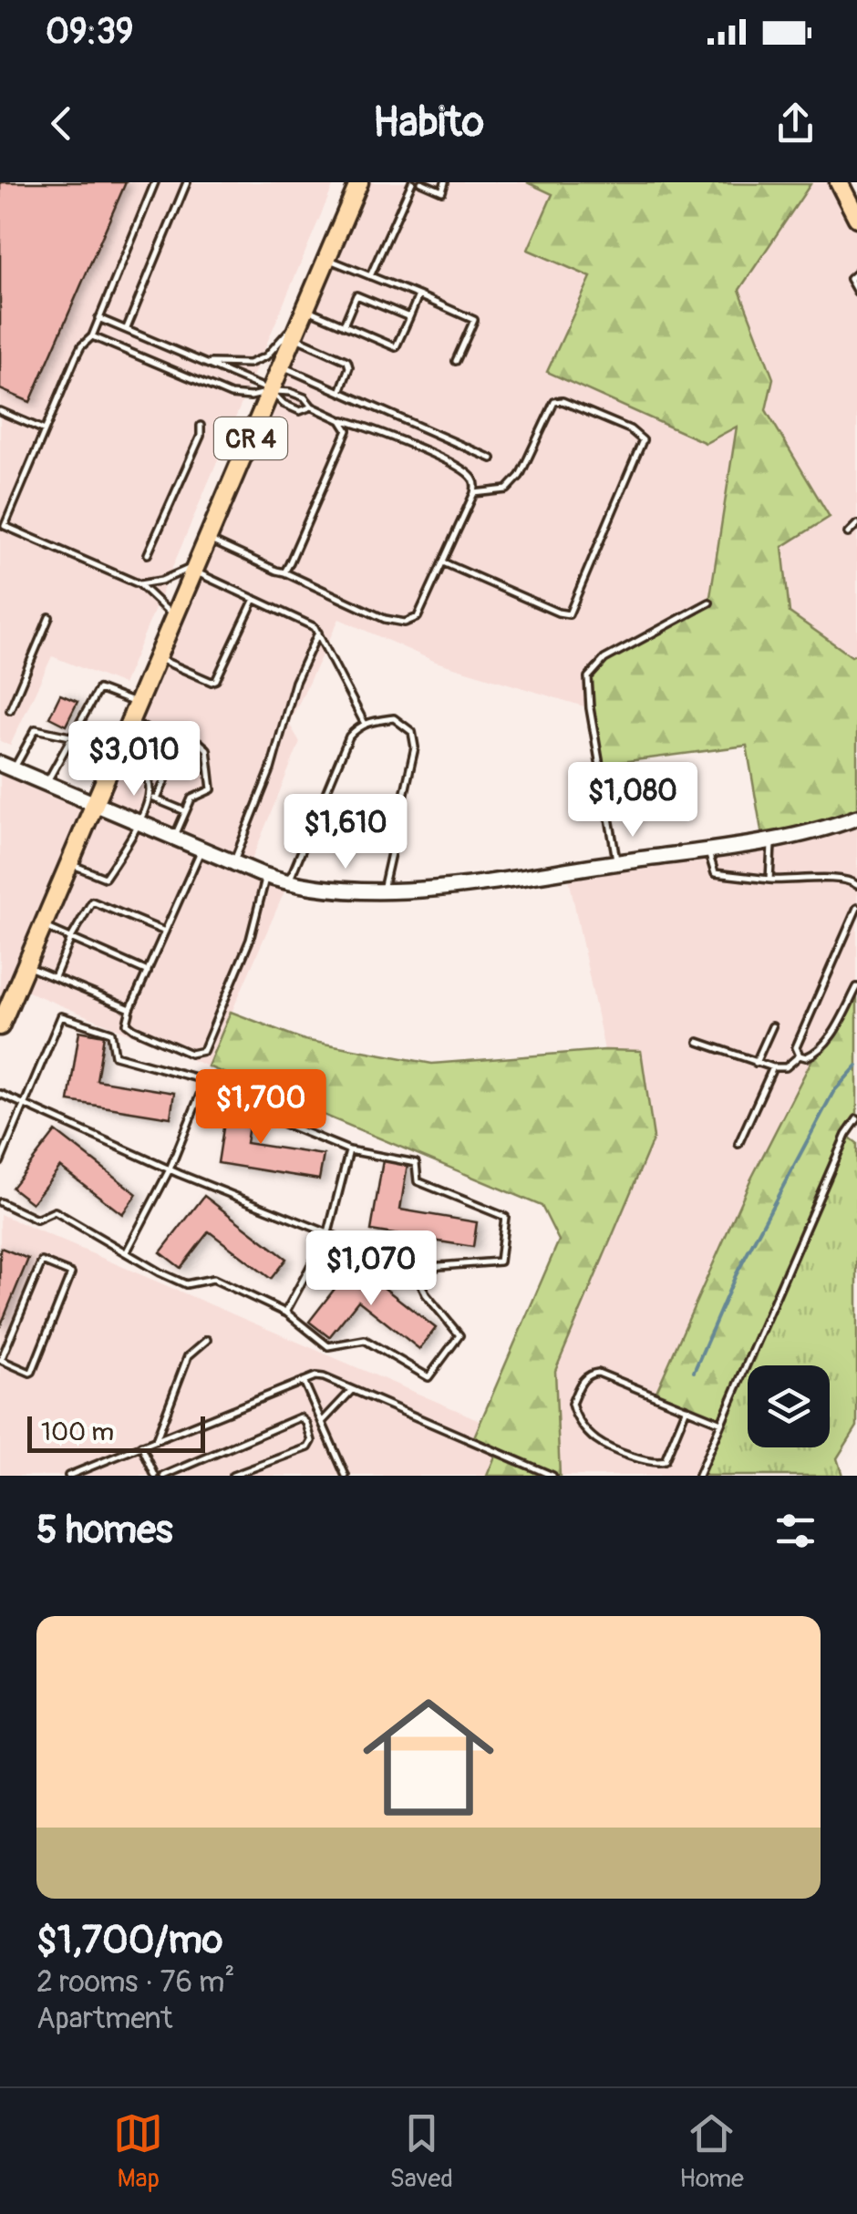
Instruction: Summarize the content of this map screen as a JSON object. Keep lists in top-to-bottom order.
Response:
{
  "streets": {
    "main road": ["CR 4"]
  },
  "scale_bar": "100 m",
  "page": {
    "status": "09:39",
    "header": "Habito",
    "price": [
      "$3,010",
      "$1,080",
      "$1,610",
      "$1,700",
      "$1,070"
    ],
    "scale": "100 m",
    "heading": "5 homes",
    "list": [
      {
        "name": "$1,700/mo",
        "note": "2 rooms · 76 m² · Apartment"
      }
    ],
    "tabs": ["Map", "Saved", "Home"]
  }
}
